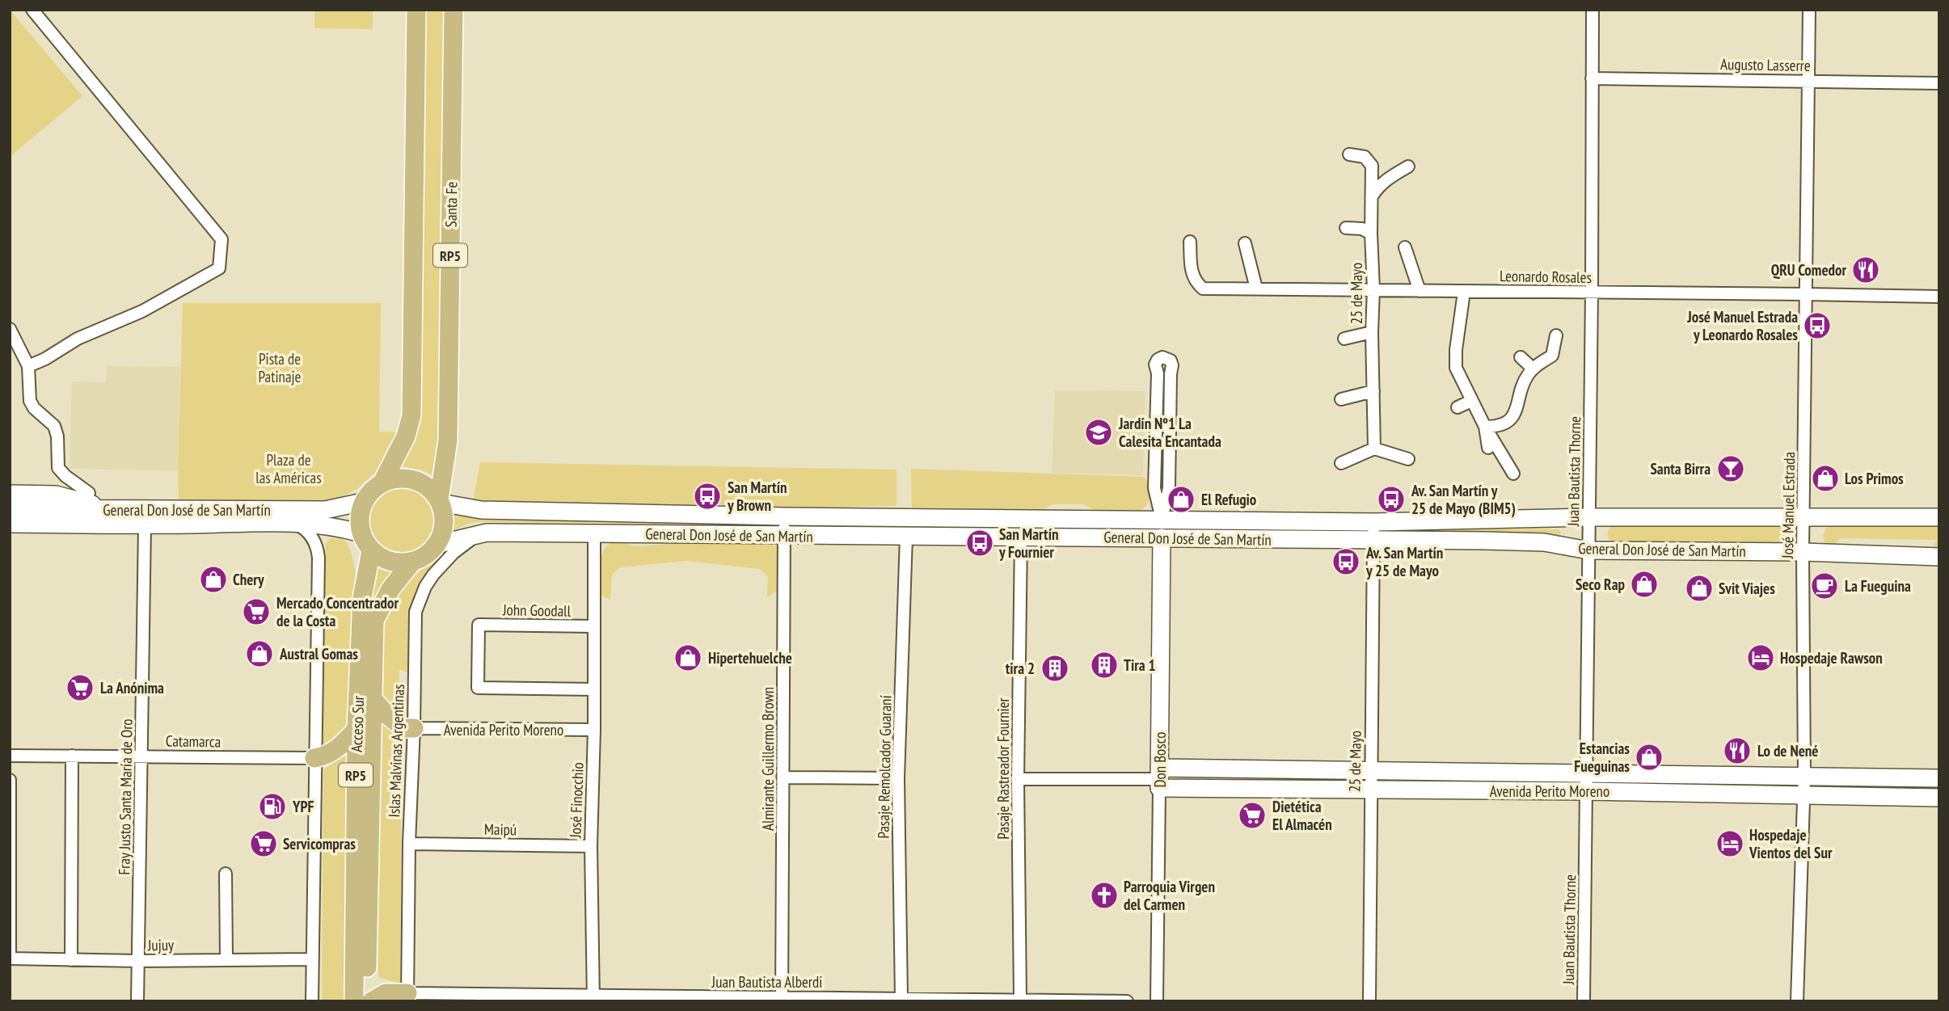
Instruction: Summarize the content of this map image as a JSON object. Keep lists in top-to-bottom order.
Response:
{
  "streets": {
    "main road": [
      "Santa Fe",
      "RP5",
      "General Don José de San Martín",
      "Acceso Sur",
      "Avenida Perito Moreno",
      "Don Bosco"
    ],
    "street": [
      "Augusto Lasserre",
      "Leonardo Rosales",
      "25 de Mayo",
      "Juan Bautista Thorne",
      "José Manuel Estrada",
      "John Goodall",
      "Catamarca",
      "Islas Malvinas Argentinas",
      "Almirante Guillermo Brown",
      "Pasaje Remolcador Guaraní",
      "Pasaje Rastreador Fournier",
      "Fray Justo Santa María de Oro",
      "José Finocchio",
      "Maipú",
      "Jujuy",
      "Juan Bautista Alberdi"
    ]
  },
  "crossings": [
    ["Augusto Lasserre", "Juan Bautista Thorne"],
    ["Augusto Lasserre", "José Manuel Estrada"],
    ["Santa Fe", "RP5"],
    ["Santa Fe", "General Don José de San Martín"],
    ["Santa Fe", "Acceso Sur"],
    ["RP5", "General Don José de San Martín"],
    ["RP5", "Acceso Sur"],
    ["Leonardo Rosales", "25 de Mayo"],
    ["Leonardo Rosales", "Juan Bautista Thorne"],
    ["Leonardo Rosales", "José Manuel Estrada"],
    ["25 de Mayo", "General Don José de San Martín"],
    ["25 de Mayo", "Avenida Perito Moreno"],
    ["Juan Bautista Thorne", "General Don José de San Martín"],
    ["Juan Bautista Thorne", "Avenida Perito Moreno"],
    ["José Manuel Estrada", "General Don José de San Martín"],
    ["José Manuel Estrada", "Avenida Perito Moreno"],
    ["General Don José de San Martín", "Acceso Sur"],
    ["General Don José de San Martín", "Islas Malvinas Argentinas"],
    ["General Don José de San Martín", "Almirante Guillermo Brown"],
    ["General Don José de San Martín", "Don Bosco"],
    ["General Don José de San Martín", "Pasaje Remolcador Guaraní"],
    ["General Don José de San Martín", "Pasaje Rastreador Fournier"],
    ["General Don José de San Martín", "Fray Justo Santa María de Oro"],
    ["General Don José de San Martín", "José Finocchio"],
    ["John Goodall", "José Finocchio"],
    ["Avenida Perito Moreno", "Islas Malvinas Argentinas"],
    ["Avenida Perito Moreno", "Don Bosco"],
    ["Avenida Perito Moreno", "Pasaje Rastreador Fournier"],
    ["Avenida Perito Moreno", "José Finocchio"],
    ["Catamarca", "Fray Justo Santa María de Oro"],
    ["Islas Malvinas Argentinas", "Maipú"],
    ["Islas Malvinas Argentinas", "Juan Bautista Alberdi"],
    ["Almirante Guillermo Brown", "Juan Bautista Alberdi"],
    ["Pasaje Remolcador Guaraní", "Juan Bautista Alberdi"],
    ["Pasaje Rastreador Fournier", "Juan Bautista Alberdi"],
    ["Fray Justo Santa María de Oro", "Jujuy"],
    ["José Finocchio", "Maipú"],
    ["José Finocchio", "Juan Bautista Alberdi"]
  ],
  "parks": ["Pista de Patinaje", "Plaza de las Américas"],
  "places": {
    "restaurant": ["QRU Comedor", "Lo de Nené"],
    "bus stop": [
      "José Manuel Estrada y Leonardo Rosales",
      "San Martín y Brown",
      "Av. San Martín y 25 de Mayo (BIM5)",
      "San Martín y Fournier",
      "Av. San Martín y 25 de Mayo"
    ],
    "school or university": ["Jardín Nº1 La Calesita Encantada"],
    "bar": ["Santa Birra"],
    "shop": [
      "Los Primos",
      "El Refugio",
      "Chery",
      "Seco Rap",
      "Svit Viajes",
      "Austral Gomas",
      "Hipertehuelche",
      "Estancias Fueguinas"
    ],
    "cafe": ["La Fueguina"],
    "supermarket": [
      "Mercado Concentrador de la Costa",
      "La Anónima",
      "Dietética El Almacén",
      "Servicompras"
    ],
    "hotel": ["Hospedaje Rawson", "Hospedaje Vientos del Sur"],
    "building": ["Tira 1", "tira 2"],
    "fuel station": ["YPF"],
    "church": ["Parroquia Virgen del Carmen"]
  }
}
